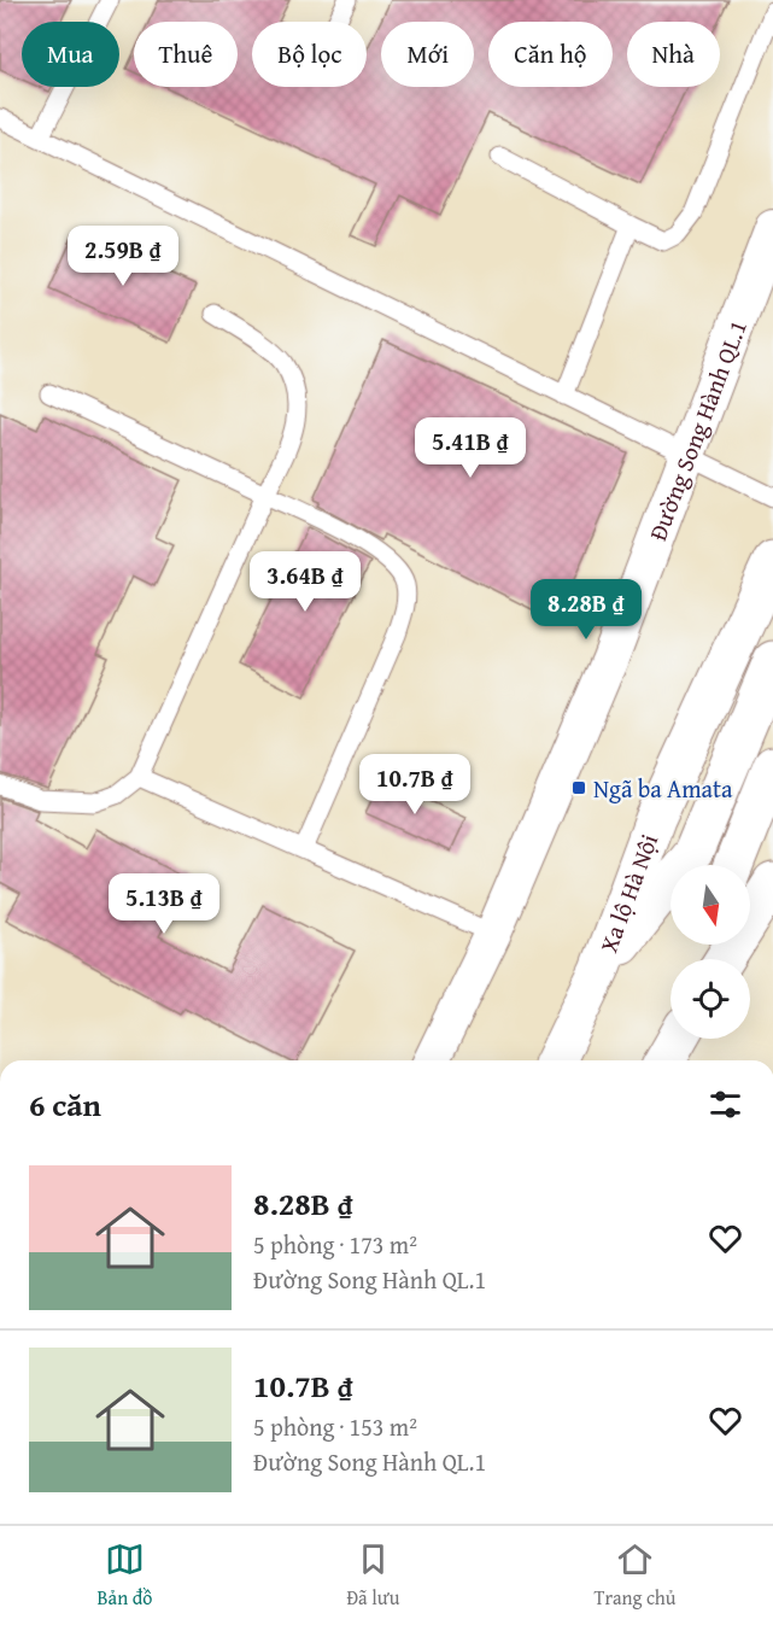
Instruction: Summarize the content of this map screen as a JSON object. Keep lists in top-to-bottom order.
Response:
{
  "streets": {
    "highway": ["Xa lộ Hà Nội"],
    "street": ["Đường Song Hành QL.1"]
  },
  "places": {
    "transit": ["Ngã ba Amata"]
  },
  "north": "bottom",
  "page": {
    "chip": [
      "Mua",
      "Thuê",
      "Bộ lọc",
      "Mới",
      "Căn hộ",
      "Nhà"
    ],
    "price": [
      "2.59B ₫",
      "5.41B ₫",
      "3.64B ₫",
      "8.28B ₫",
      "10.7B ₫",
      "5.13B ₫"
    ],
    "heading": "6 căn",
    "list": [
      {
        "name": "8.28B ₫",
        "note": "5 phòng · 173 m² · Đường Song Hành QL.1"
      },
      {
        "name": "10.7B ₫",
        "note": "5 phòng · 153 m² · Đường Song Hành QL.1"
      }
    ],
    "tabs": ["Bản đồ", "Đã lưu", "Trang chủ"]
  }
}
